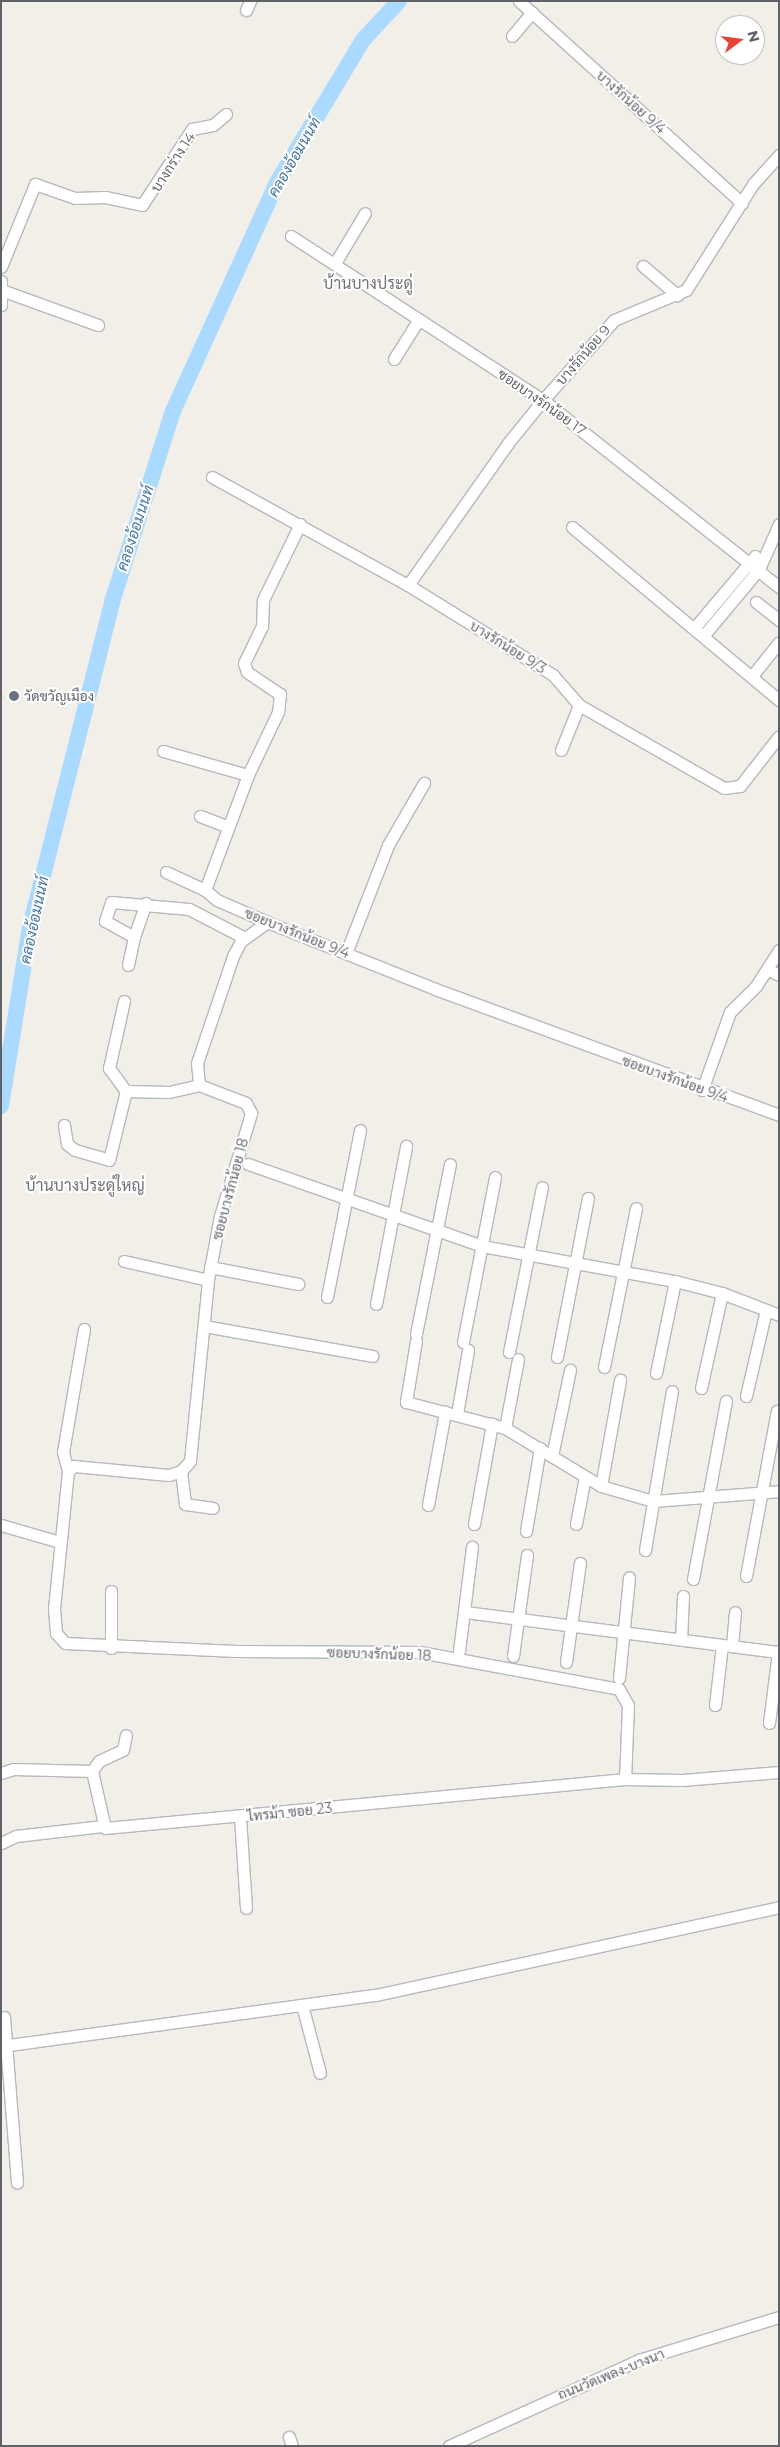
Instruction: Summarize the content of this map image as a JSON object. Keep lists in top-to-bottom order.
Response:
{
  "streets": {
    "street": [
      "บางรักน้อย 9/4",
      "บางกร่าง 14",
      "บางรักน้อย 9",
      "ซอยบางรักน้อย 17",
      "บางรักน้อย 9/3",
      "ซอยบางรักน้อย 9/4",
      "ซอยบางรักน้อย 18",
      "ไทรม้า ซอย 23",
      "ถนนวัดเพลง-บางนา"
    ]
  },
  "crossings": [
    ["บางรักน้อย 9/4", "บางรักน้อย 9"],
    ["บางรักน้อย 9", "ซอยบางรักน้อย 17"],
    ["บางรักน้อย 9", "บางรักน้อย 9/3"],
    ["ซอยบางรักน้อย 18", "ไทรม้า ซอย 23"]
  ],
  "districts": ["บ้านบางประดู่", "บ้านบางประดู่ใหญ่"],
  "water": ["คลองอ้อมนนท์"],
  "places": ["วัดขวัญเมือง"],
  "north": "right"
}
